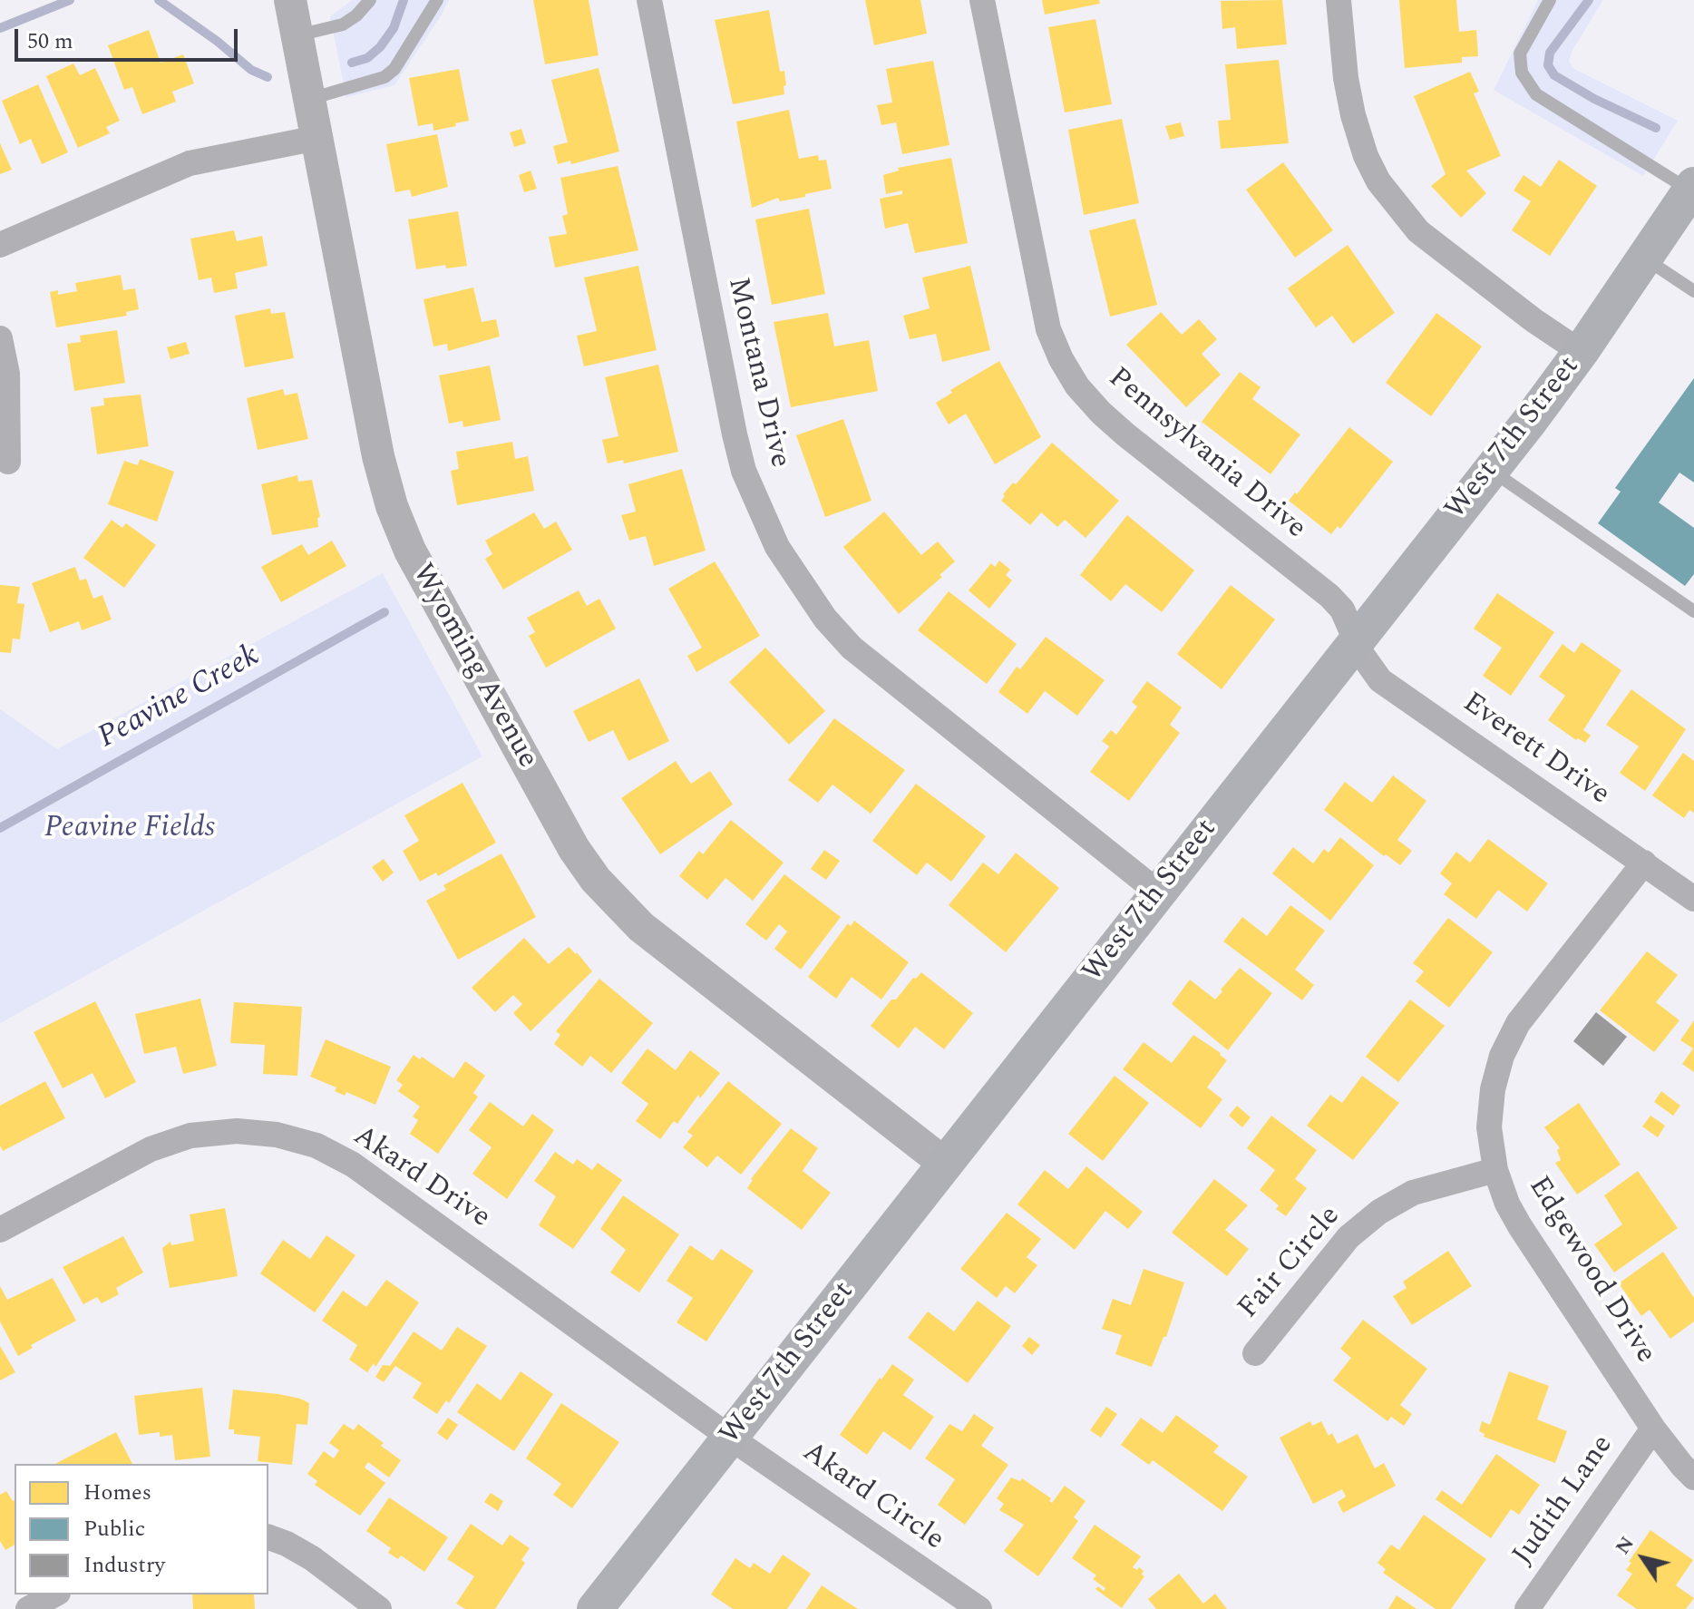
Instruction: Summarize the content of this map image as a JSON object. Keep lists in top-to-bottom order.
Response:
{
  "streets": {
    "main road": ["West 7th Street"],
    "street": [
      "Montana Drive",
      "Pennsylvania Drive",
      "Wyoming Avenue",
      "Everett Drive",
      "Akard Drive",
      "Fair Circle",
      "Edgewood Drive",
      "Akard Circle",
      "Judith Lane"
    ]
  },
  "crossings": [
    ["Montana Drive", "West 7th Street"],
    ["West 7th Street", "Pennsylvania Drive"],
    ["West 7th Street", "Wyoming Avenue"],
    ["West 7th Street", "Everett Drive"],
    ["West 7th Street", "Akard Drive"],
    ["West 7th Street", "Akard Circle"],
    ["Pennsylvania Drive", "Everett Drive"],
    ["Everett Drive", "Edgewood Drive"],
    ["Akard Drive", "Akard Circle"],
    ["Fair Circle", "Edgewood Drive"],
    ["Edgewood Drive", "Judith Lane"]
  ],
  "water": ["Peavine Creek"],
  "parks": ["Peavine Fields"],
  "legend": ["Homes", "Public", "Industry"],
  "scale_bar": "50 m",
  "north": "top left"
}
